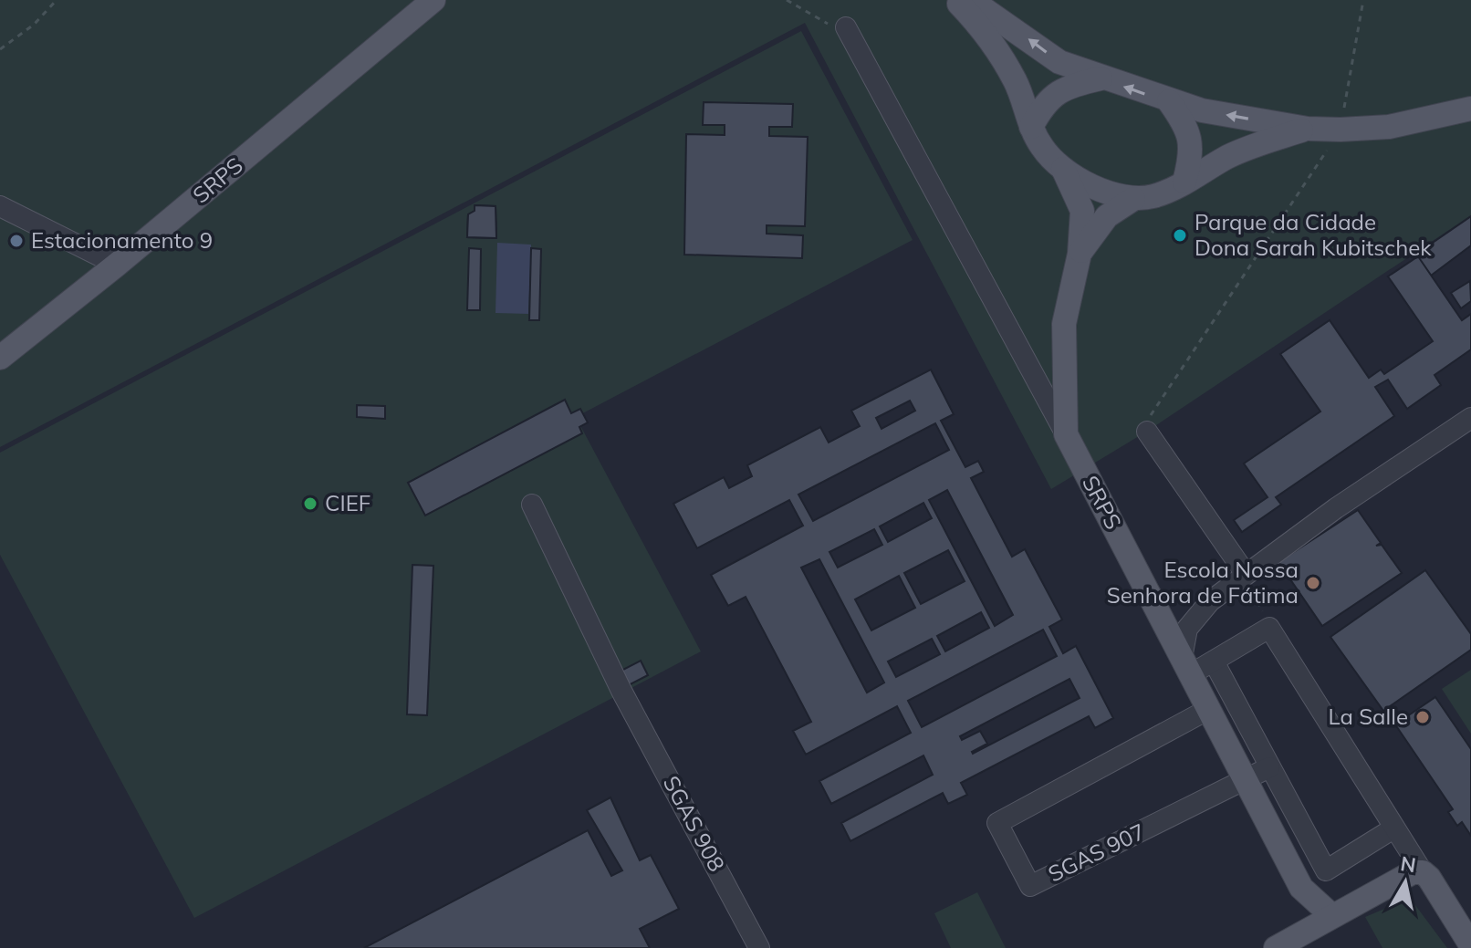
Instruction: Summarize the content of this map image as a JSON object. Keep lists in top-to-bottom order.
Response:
{
  "streets": {
    "main road": ["SRPS"],
    "lane": ["SGAS 908", "SGAS 907"]
  },
  "crossings": [
    ["SRPS", "SGAS 907"]
  ],
  "places": [
    "Parque da Cidade Dona Sarah Kubitschek",
    "Estacionamento 9",
    "CIEF",
    "Escola Nossa Senhora de Fátima",
    "La Salle"
  ],
  "north": "top"
}
